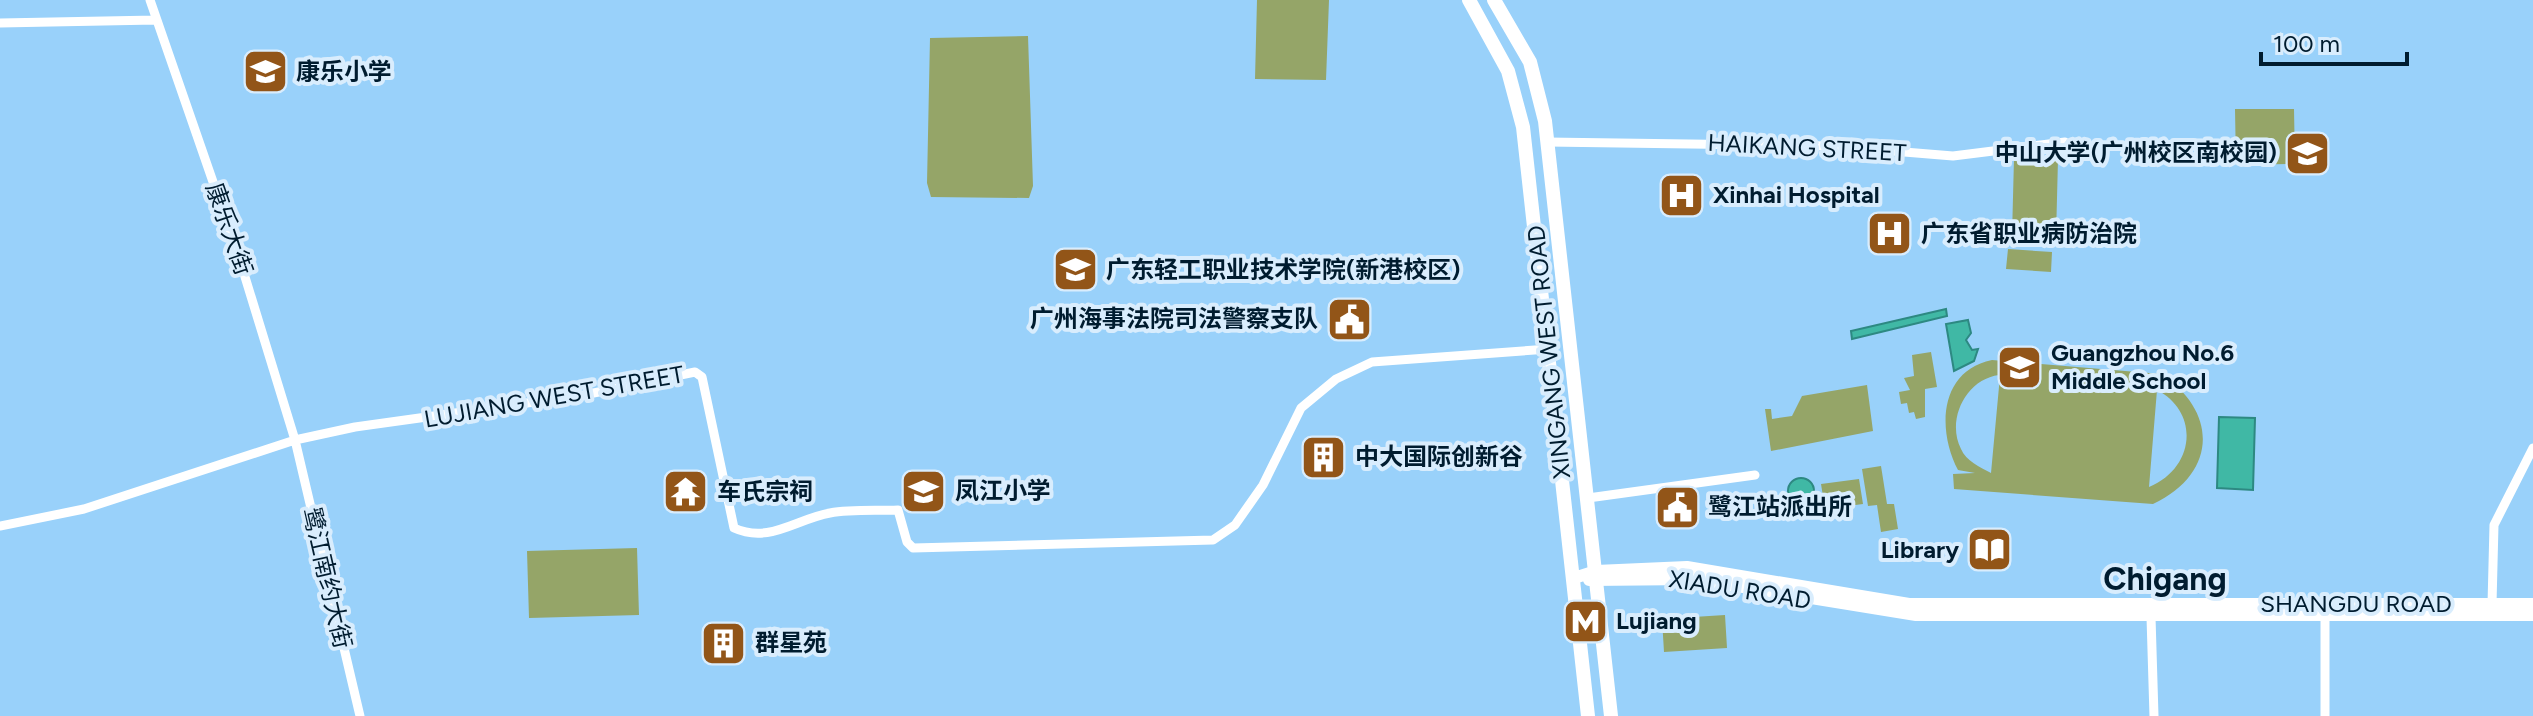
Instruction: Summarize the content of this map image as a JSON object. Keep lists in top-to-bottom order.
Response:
{
  "streets": {
    "main road": ["XINGANG WEST ROAD", "XIADU ROAD", "SHANGDU ROAD"],
    "street": [
      "HAIKANG STREET",
      "康乐大街",
      "LUJIANG WEST STREET",
      "鹭江南约大街"
    ]
  },
  "crossings": [
    ["HAIKANG STREET", "XINGANG WEST ROAD"],
    ["康乐大街", "LUJIANG WEST STREET"],
    ["康乐大街", "鹭江南约大街"],
    ["XINGANG WEST ROAD", "LUJIANG WEST STREET"],
    ["XINGANG WEST ROAD", "XIADU ROAD"],
    ["LUJIANG WEST STREET", "鹭江南约大街"],
    ["XIADU ROAD", "SHANGDU ROAD"]
  ],
  "districts": ["Chigang"],
  "places": {
    "school or university": [
      "康乐小学",
      "中山大学(广州校区南校园)",
      "广东轻工职业技术学院(新港校区)",
      "Guangzhou No.6 Middle School",
      "凤江小学"
    ],
    "hospital": ["Xinhai Hospital", "广东省职业病防治院"],
    "public building": ["广州海事法院司法警察支队", "鹭江站派出所"],
    "building": ["中大国际创新谷", "群星苑"],
    "temple": ["车氏宗祠"],
    "library": ["Library"],
    "metro station": ["Lujiang"]
  },
  "scale_bar": "100 m"
}
